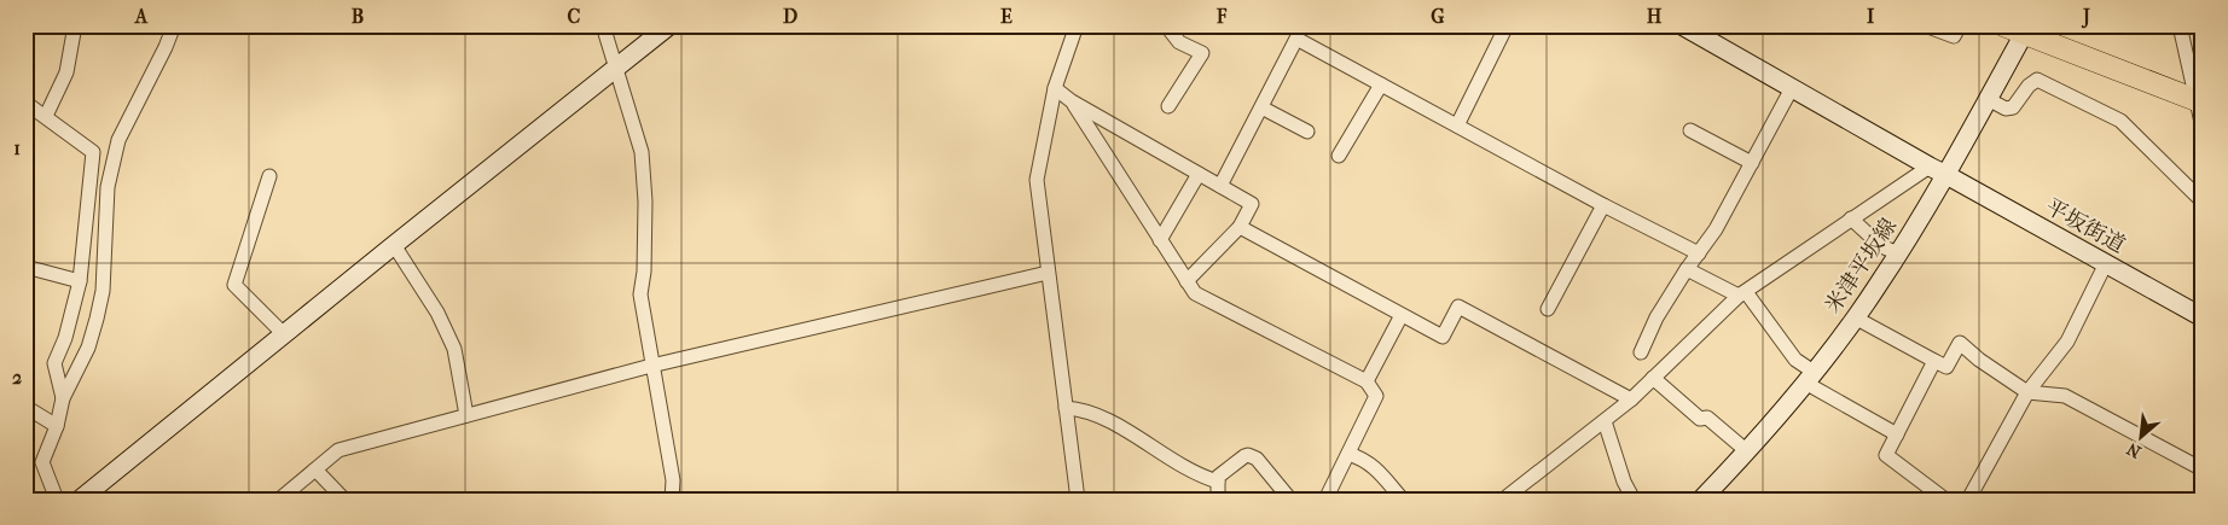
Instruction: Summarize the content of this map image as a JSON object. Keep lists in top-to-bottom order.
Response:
{
  "streets": {
    "street": ["平坂街道", "米津平坂線"]
  },
  "crossings": [
    ["平坂街道", "米津平坂線"]
  ],
  "north": "bottom left",
  "grid": {
    "columns": [
      "A",
      "B",
      "C",
      "D",
      "E",
      "F",
      "G",
      "H",
      "I",
      "J"
    ],
    "rows": ["1", "2"]
  }
}
